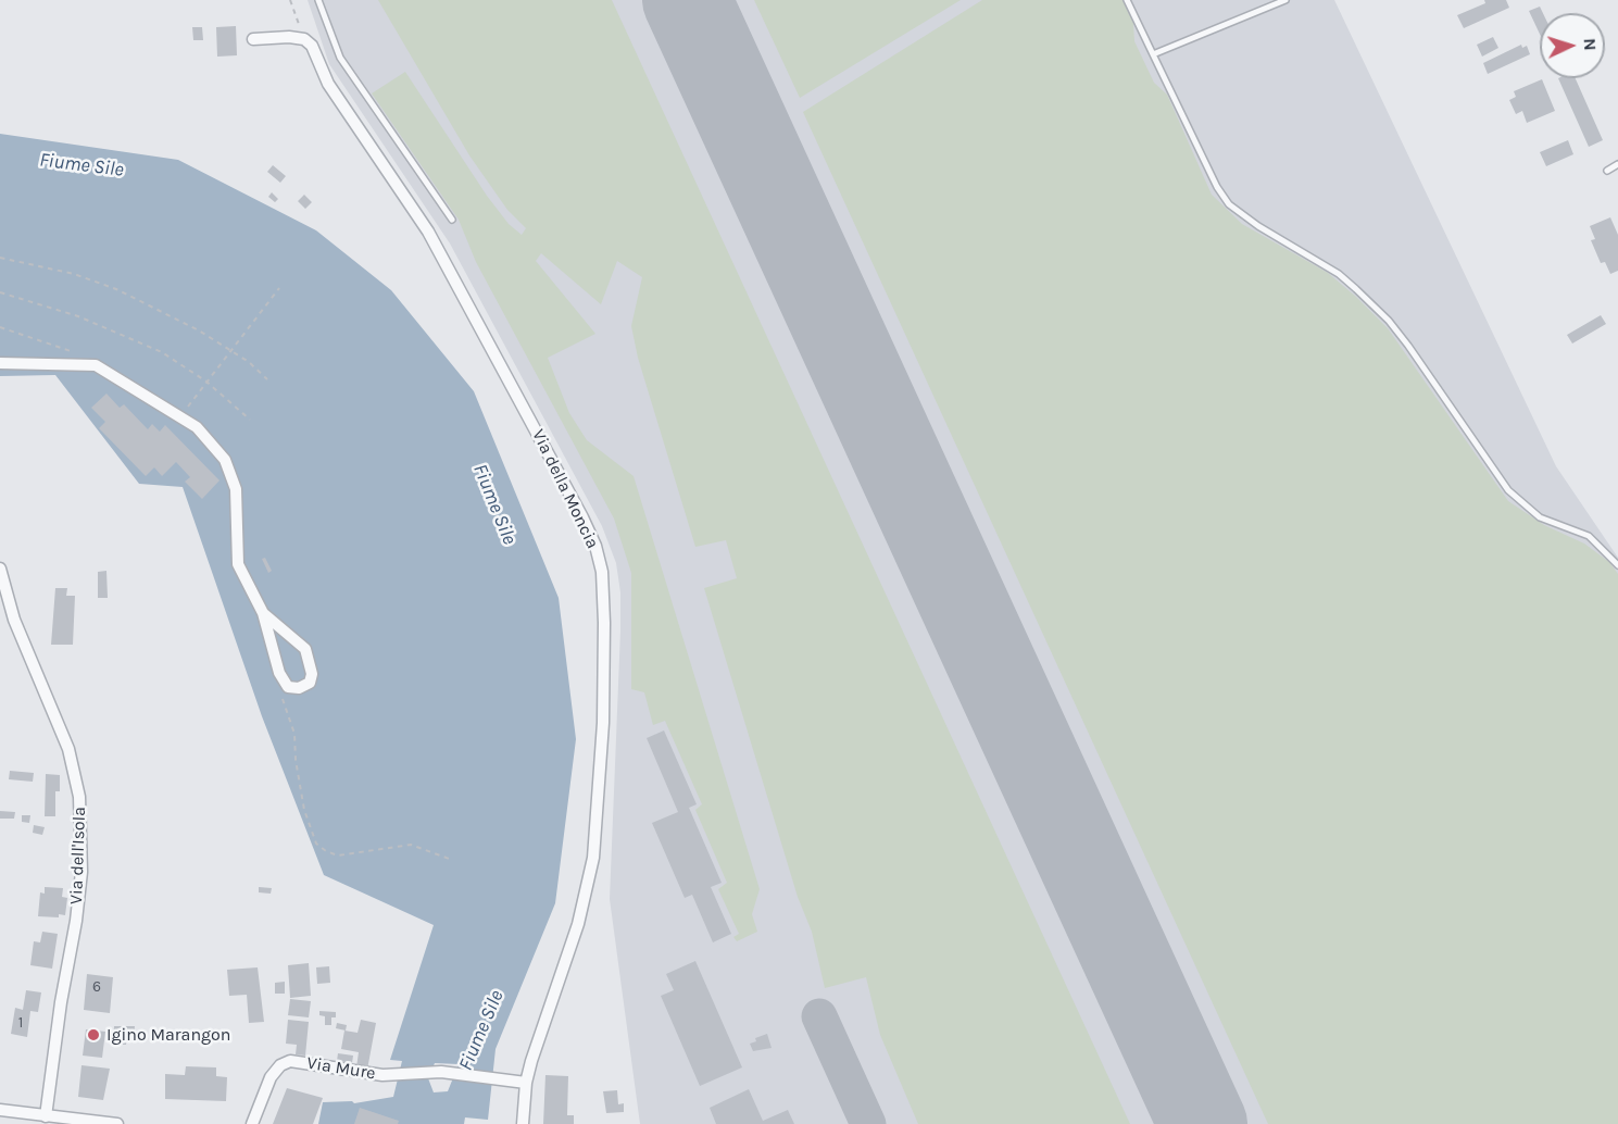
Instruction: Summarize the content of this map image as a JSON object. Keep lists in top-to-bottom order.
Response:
{
  "streets": {
    "street": ["Via della Moncia", "Via dell'Isola", "Via Mure"]
  },
  "crossings": [
    ["Via della Moncia", "Via Mure"]
  ],
  "water": ["Fiume Sile"],
  "places": ["Igino Marangon"],
  "house_numbers": ["6", "1"],
  "north": "right"
}
